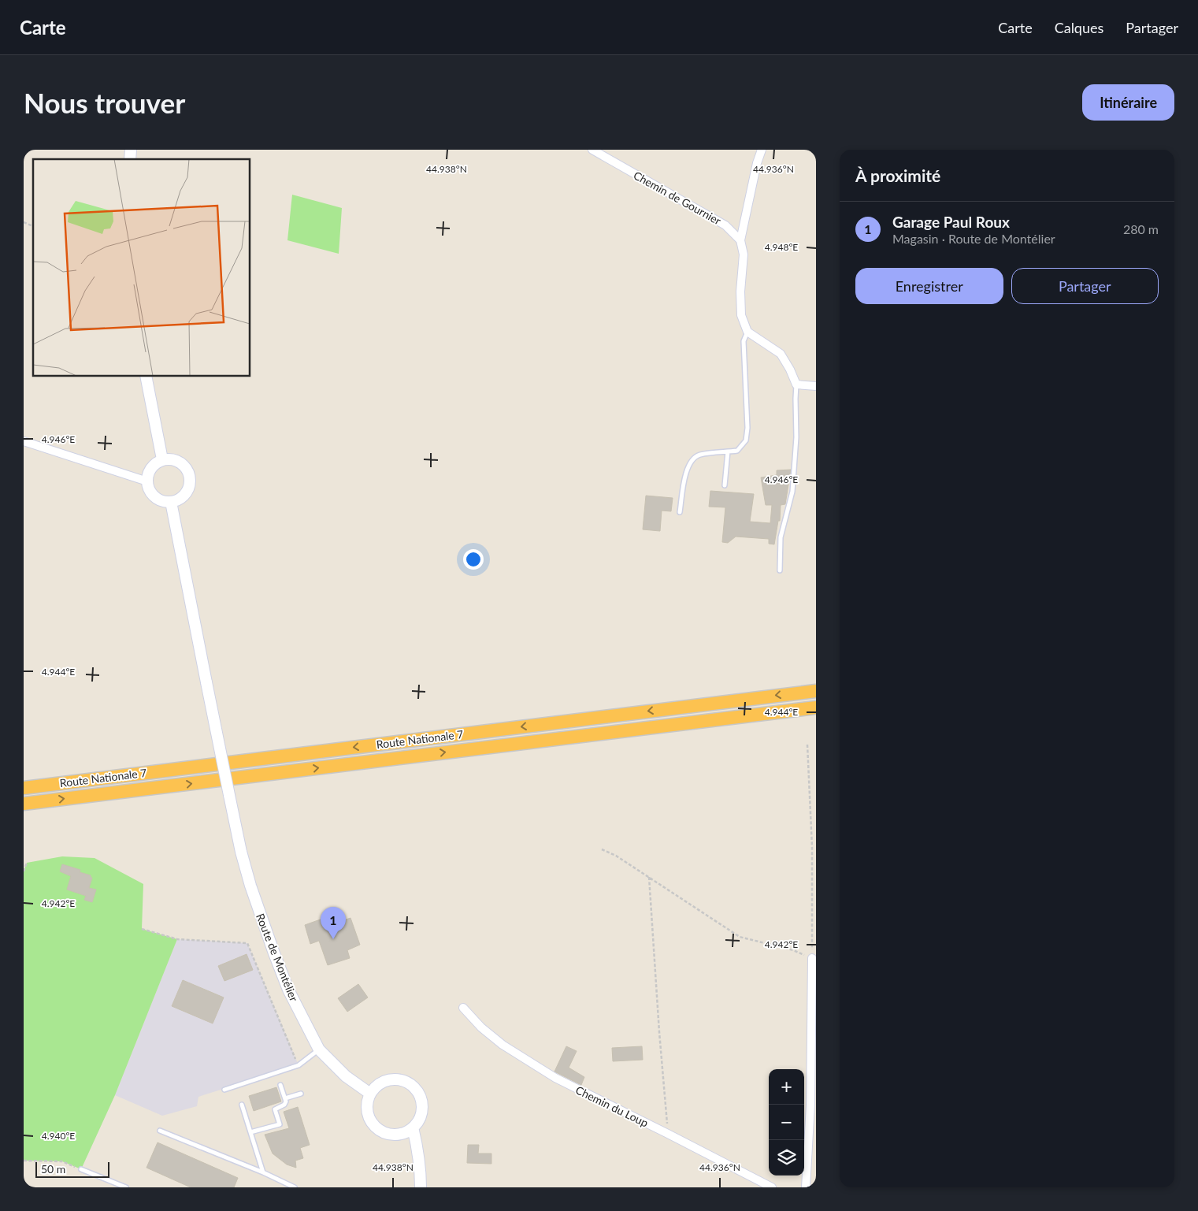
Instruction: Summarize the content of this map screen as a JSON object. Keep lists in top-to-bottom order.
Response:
{
  "streets": {
    "highway": ["Route Nationale 7"],
    "main road": ["Route de Montélier"],
    "street": ["Chemin de Gournier", "Chemin du Loup"]
  },
  "scale_bar": "50 m",
  "page": {
    "header": "Carte",
    "nav": ["Carte", "Calques", "Partager"],
    "buttons": [
      "Itinéraire",
      ["Enregistrer", "Partager"]
    ],
    "title": "Nous trouver",
    "heading": "À proximité",
    "list": [
      {
        "mark": "1",
        "name": "Garage Paul Roux",
        "note": "Magasin · Route de Montélier",
        "value": "280 m"
      }
    ],
    "pins": "1",
    "map_buttons": ["+", "−"],
    "scale": "50 m"
  },
  "coordinates": [
    "44.938°N",
    "44.936°N",
    "4.948°E",
    "4.946°E",
    "4.944°E",
    "4.942°E",
    "4.940°E"
  ]
}
